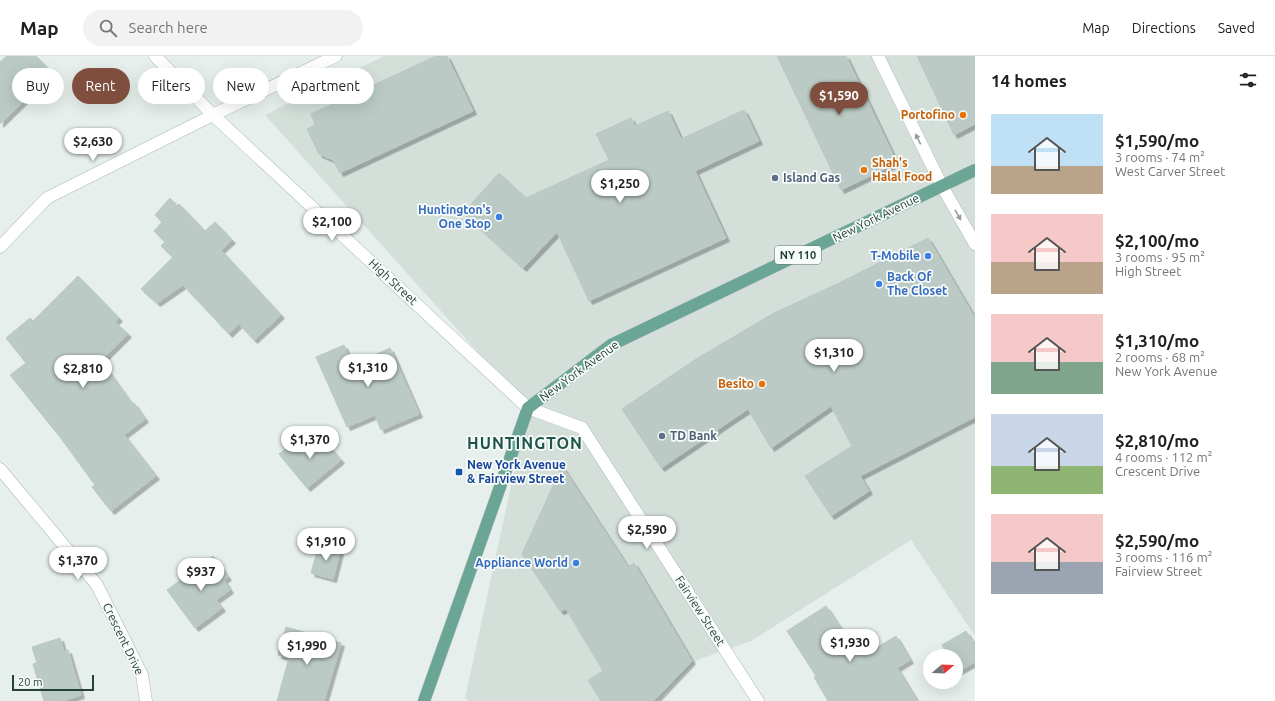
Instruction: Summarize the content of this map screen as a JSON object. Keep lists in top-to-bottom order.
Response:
{
  "streets": {
    "main road": ["New York Avenue", "NY 110"],
    "street": ["High Street", "Fairview Street", "Crescent Drive"]
  },
  "crossings": [
    ["New York Avenue", "High Street"],
    ["New York Avenue", "Fairview Street"],
    ["High Street", "Fairview Street"]
  ],
  "districts": ["HUNTINGTON"],
  "places": {
    "other": [
      "Portofino",
      "Shah's Halal Food",
      "Island Gas",
      "Huntington's One Stop",
      "T-Mobile",
      "Back Of The Closet",
      "Besito",
      "TD Bank",
      "Appliance World"
    ],
    "transit": ["New York Avenue & Fairview Street"]
  },
  "scale_bar": "20 m",
  "north": "right",
  "page": {
    "header": "Map",
    "search": "Search here",
    "nav": ["Map", "Directions", "Saved"],
    "heading": "14 homes",
    "chip": [
      "Buy",
      "Rent",
      "Filters",
      "New",
      "Apartment"
    ],
    "price": [
      "$1,590",
      "$2,630",
      "$1,250",
      "$2,100",
      "$1,310",
      "$1,310",
      "$2,810",
      "$1,370",
      "$2,590",
      "$1,910",
      "$1,370",
      "$937",
      "$1,930",
      "$1,990"
    ],
    "list": [
      {
        "name": "$1,590/mo",
        "note": "3 rooms · 74 m² · West Carver Street"
      },
      {
        "name": "$2,100/mo",
        "note": "3 rooms · 95 m² · High Street"
      },
      {
        "name": "$1,310/mo",
        "note": "2 rooms · 68 m² · New York Avenue"
      },
      {
        "name": "$2,810/mo",
        "note": "4 rooms · 112 m² · Crescent Drive"
      },
      {
        "name": "$2,590/mo",
        "note": "3 rooms · 116 m² · Fairview Street"
      }
    ],
    "scale": "20 m"
  }
}
